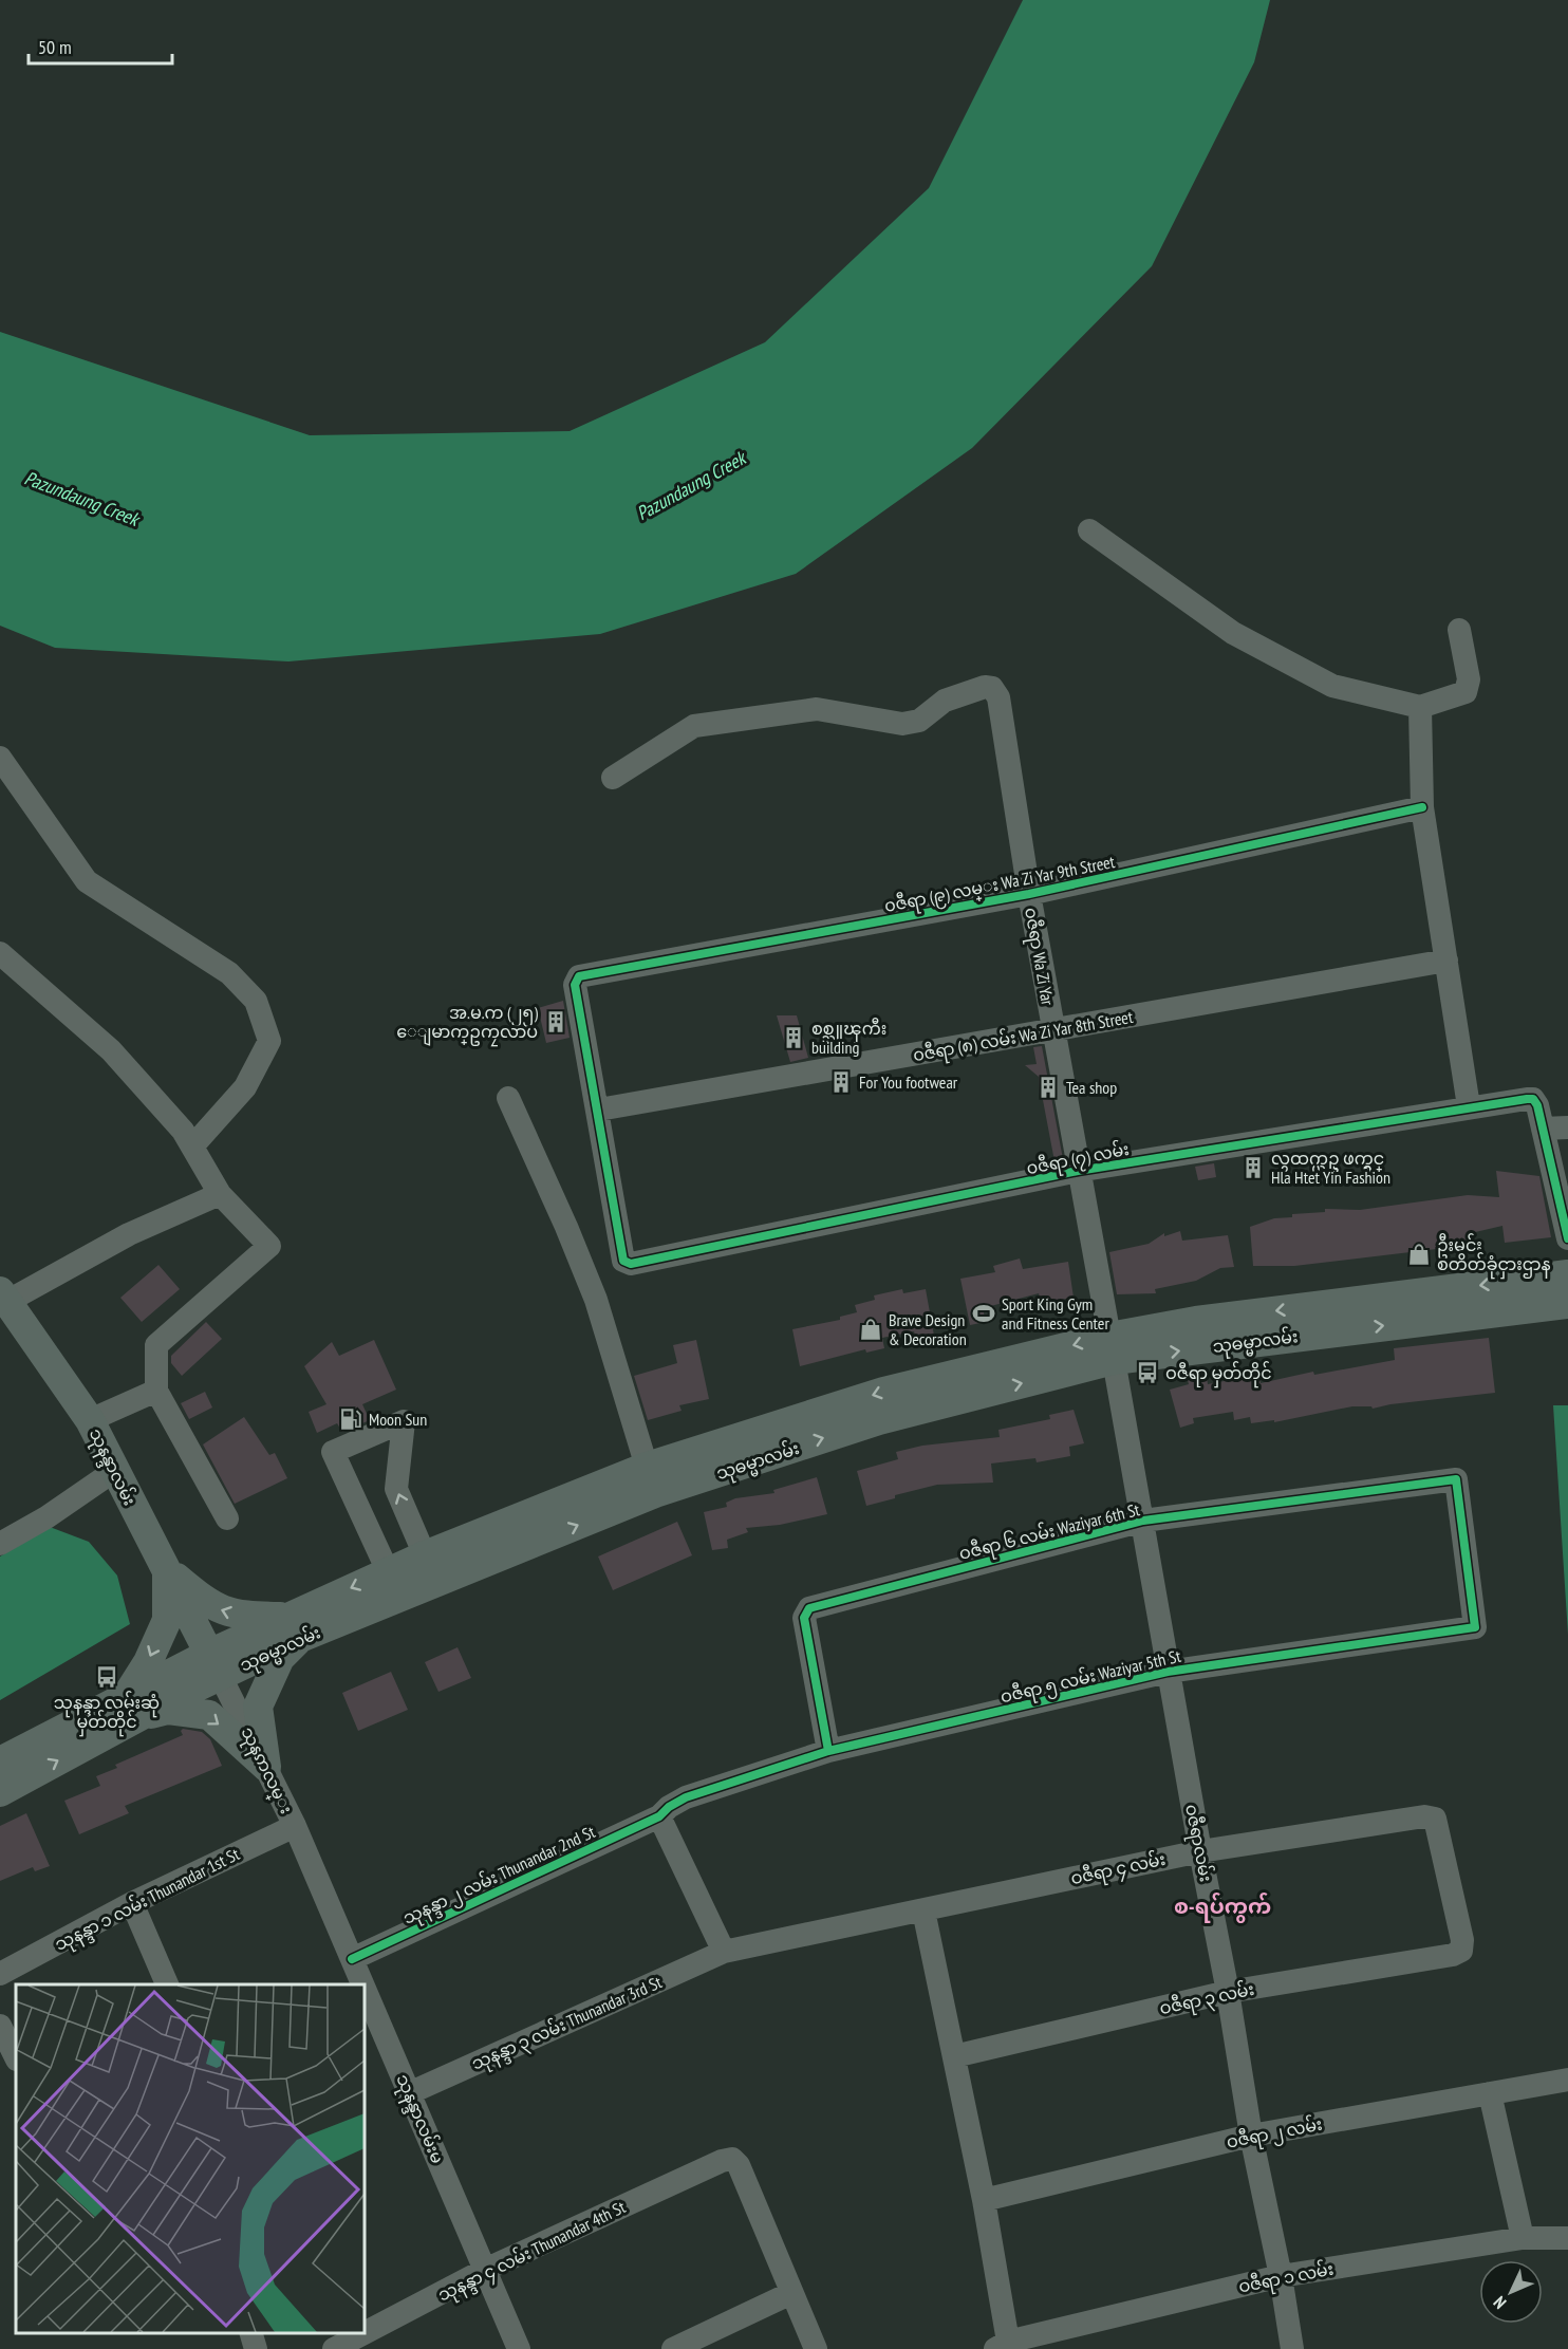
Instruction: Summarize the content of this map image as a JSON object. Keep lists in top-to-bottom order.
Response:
{
  "streets": {
    "main road": ["သုဓမ္မာလမ်း", "သုနန္ဒာလမ်း"],
    "street": [
      "၀ဇီရာ (၉) လမ္း Wa Zi Yar 9th Street",
      "၀ဇီရာ Wa Zi Yar",
      "၀ဇီရာ (၈) လမ်း Wa Zi Yar 8th Street",
      "၀ဇီရာ (၇) လမ်း",
      "ဝဇီရာ ၆ လမ်း Waziyar 6th St",
      "ဝဇီရာ ၅ လမ်း Waziyar 5th St",
      "သုနၵာလမ္း",
      "ဝဇီရာလမ်း",
      "ဝဇီရာ ၄ လမ်း",
      "သုနန္ဒာ ၂ လမ်း Thunandar 2nd St",
      "သုနန္ဒာ ၁ လမ်း Thunandar 1st St",
      "ဝဇီရာ ၃ လမ်း",
      "သုနန္ဒာ ၃ လမ်း Thunandar 3rd St",
      "သုနန္ဒာလမ်းမ",
      "ဝဇီရာ ၂ လမ်း",
      "သုနန္ဒာ ၄ လမ်း Thunandar 4th St",
      "ဝဇီရာ ၁ လမ်း"
    ]
  },
  "crossings": [
    ["၀ဇီရာ (၉) လမ္း Wa Zi Yar 9th Street", "၀ဇီရာ Wa Zi Yar"],
    ["၀ဇီရာ (၉) လမ္း Wa Zi Yar 9th Street", "၀ဇီရာ (၈) လမ်း Wa Zi Yar 8th Street"],
    ["၀ဇီရာ (၉) လမ္း Wa Zi Yar 9th Street", "၀ဇီရာ (၇) လမ်း"],
    ["၀ဇီရာ Wa Zi Yar", "၀ဇီရာ (၈) လမ်း Wa Zi Yar 8th Street"],
    ["၀ဇီရာ Wa Zi Yar", "၀ဇီရာ (၇) လမ်း"],
    ["၀ဇီရာ Wa Zi Yar", "သုဓမ္မာလမ်း"],
    ["၀ဇီရာ Wa Zi Yar", "ဝဇီရာလမ်း"],
    ["၀ဇီရာ (၈) လမ်း Wa Zi Yar 8th Street", "၀ဇီရာ (၇) လမ်း"],
    ["သုဓမ္မာလမ်း", "သုနန္ဒာလမ်း"],
    ["သုဓမ္မာလမ်း", "သုနၵာလမ္း"],
    ["သုဓမ္မာလမ်း", "ဝဇီရာလမ်း"],
    ["သုနန္ဒာလမ်း", "သုနၵာလမ္း"],
    ["ဝဇီရာ ၆ လမ်း Waziyar 6th St", "ဝဇီရာ ၅ လမ်း Waziyar 5th St"],
    ["ဝဇီရာ ၆ လမ်း Waziyar 6th St", "ဝဇီရာလမ်း"],
    ["ဝဇီရာ ၅ လမ်း Waziyar 5th St", "ဝဇီရာလမ်း"],
    ["ဝဇီရာ ၅ လမ်း Waziyar 5th St", "သုနန္ဒာ ၂ လမ်း Thunandar 2nd St"],
    ["သုနၵာလမ္း", "သုနန္ဒာ ၁ လမ်း Thunandar 1st St"],
    ["သုနၵာလမ္း", "သုနန္ဒာလမ်းမ"],
    ["ဝဇီရာလမ်း", "ဝဇီရာ ၄ လမ်း"],
    ["ဝဇီရာလမ်း", "ဝဇီရာ ၃ လမ်း"],
    ["ဝဇီရာလမ်း", "ဝဇီရာ ၂ လမ်း"],
    ["ဝဇီရာလမ်း", "ဝဇီရာ ၁ လမ်း"],
    ["ဝဇီရာ ၄ လမ်း", "ဝဇီရာ ၃ လမ်း"],
    ["ဝဇီရာ ၄ လမ်း", "သုနန္ဒာ ၃ လမ်း Thunandar 3rd St"],
    ["သုနန္ဒာ ၂ လမ်း Thunandar 2nd St", "သုနန္ဒာလမ်းမ"],
    ["သုနန္ဒာ ၃ လမ်း Thunandar 3rd St", "သုနန္ဒာလမ်းမ"],
    ["သုနန္ဒာလမ်းမ", "သုနန္ဒာ ၄ လမ်း Thunandar 4th St"]
  ],
  "districts": ["စ-ရပ်ကွက်"],
  "water": ["Pazundaung Creek"],
  "places": {
    "building": [
      "အ.မ.က (၂၅) ေျမာက္ဥကၠလာပ",
      "စစ္သူၾကီး building",
      "For You footwear",
      "Tea shop",
      "လွထက္ယဥ္ ဖက္ရွင္ Hla Htet Yin Fashion"
    ],
    "shop": ["ဦးမင်း စတိတ်ခုံငှားဌာန", "Brave Design & Decoration"],
    "sports": ["Sport King Gym and Fitness Center"],
    "bus stop": ["ဝဇီရာ မှတ်တိုင်", "သုနန္ဒာ လမ်းဆုံ မှတ်တိုင်"],
    "fuel station": ["Moon Sun"]
  },
  "scale_bar": "50 m",
  "north": "bottom left"
}
